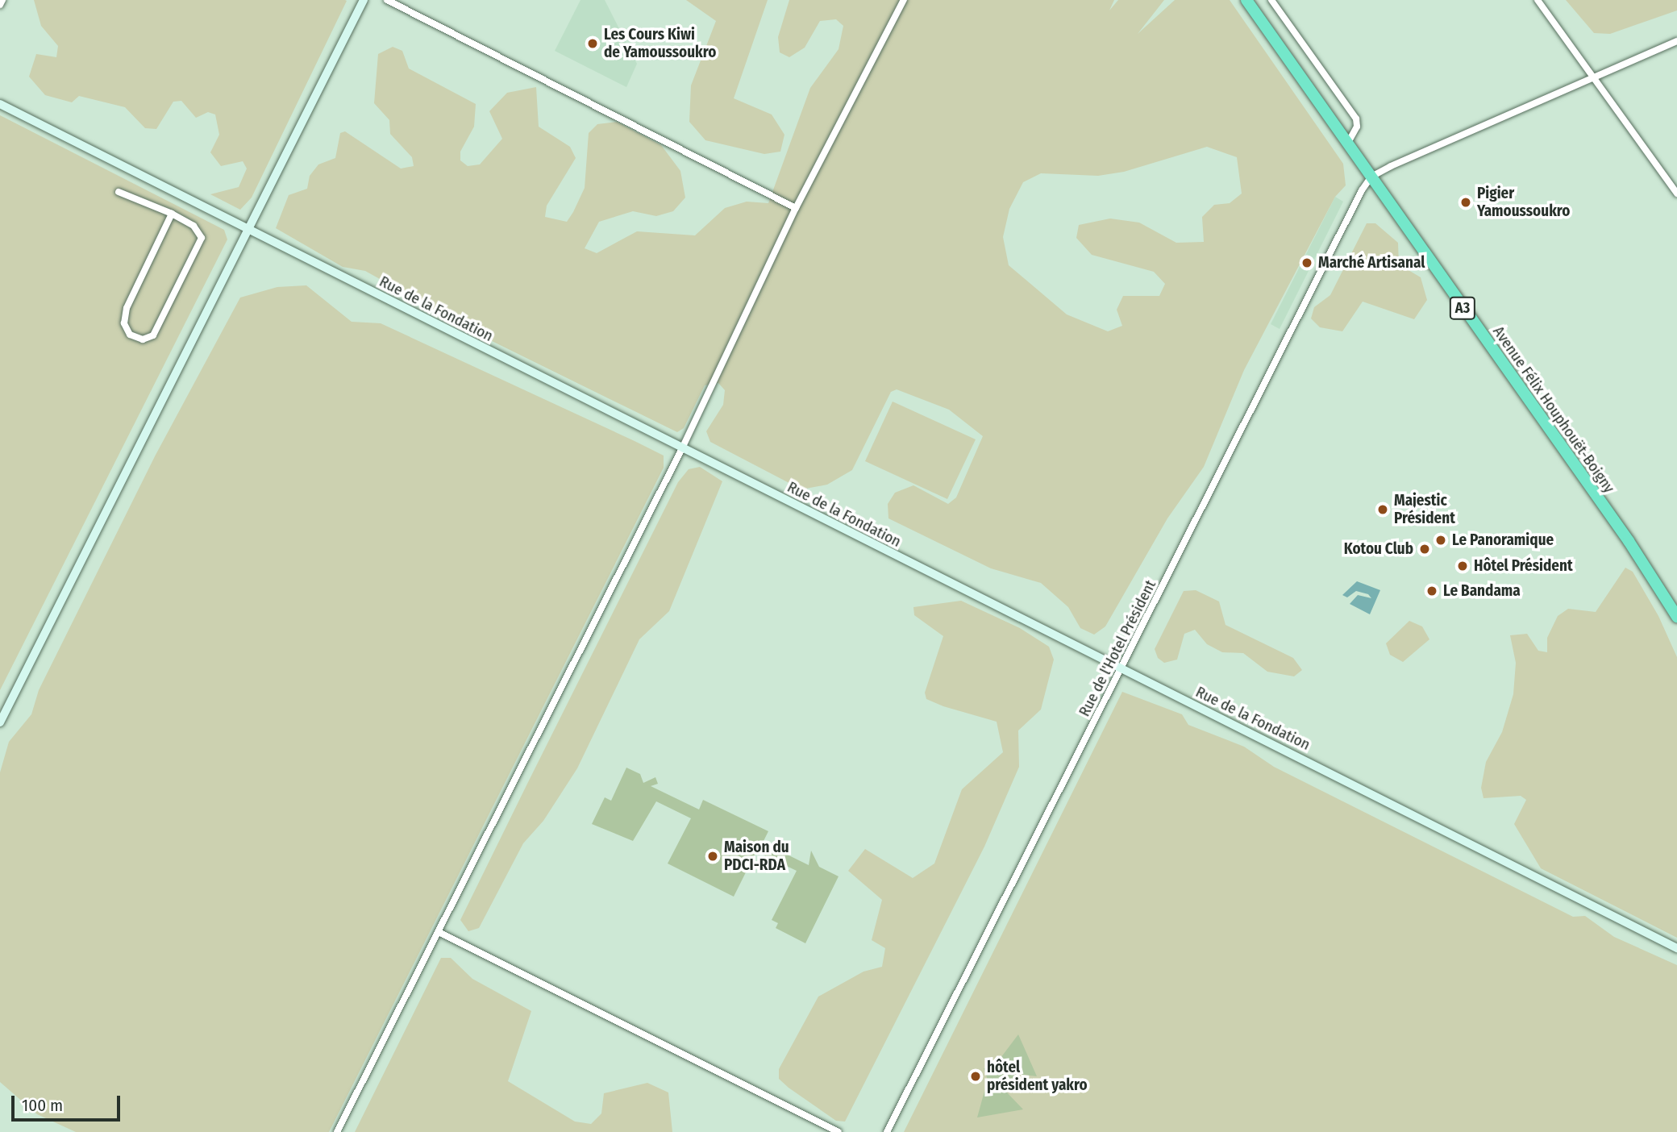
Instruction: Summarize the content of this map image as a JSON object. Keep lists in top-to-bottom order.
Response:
{
  "streets": {
    "highway": ["A3", "Avenue Félix Houphouët-Boigny"],
    "street": ["Rue de la Fondation", "Rue de l'Hotel Président"]
  },
  "crossings": [
    ["Rue de la Fondation", "Rue de l'Hotel Président"],
    ["Avenue Félix Houphouët-Boigny", "Rue de l'Hotel Président"]
  ],
  "places": [
    "Les Cours Kiwi de Yamoussoukro",
    "Pigier Yamoussoukro",
    "Marché Artisanal",
    "Majestic Président",
    "Le Panoramique",
    "Kotou Club",
    "Hôtel Président",
    "Le Bandama",
    "Maison du PDCI-RDA",
    "hôtel président yakro"
  ],
  "scale_bar": "100 m"
}
